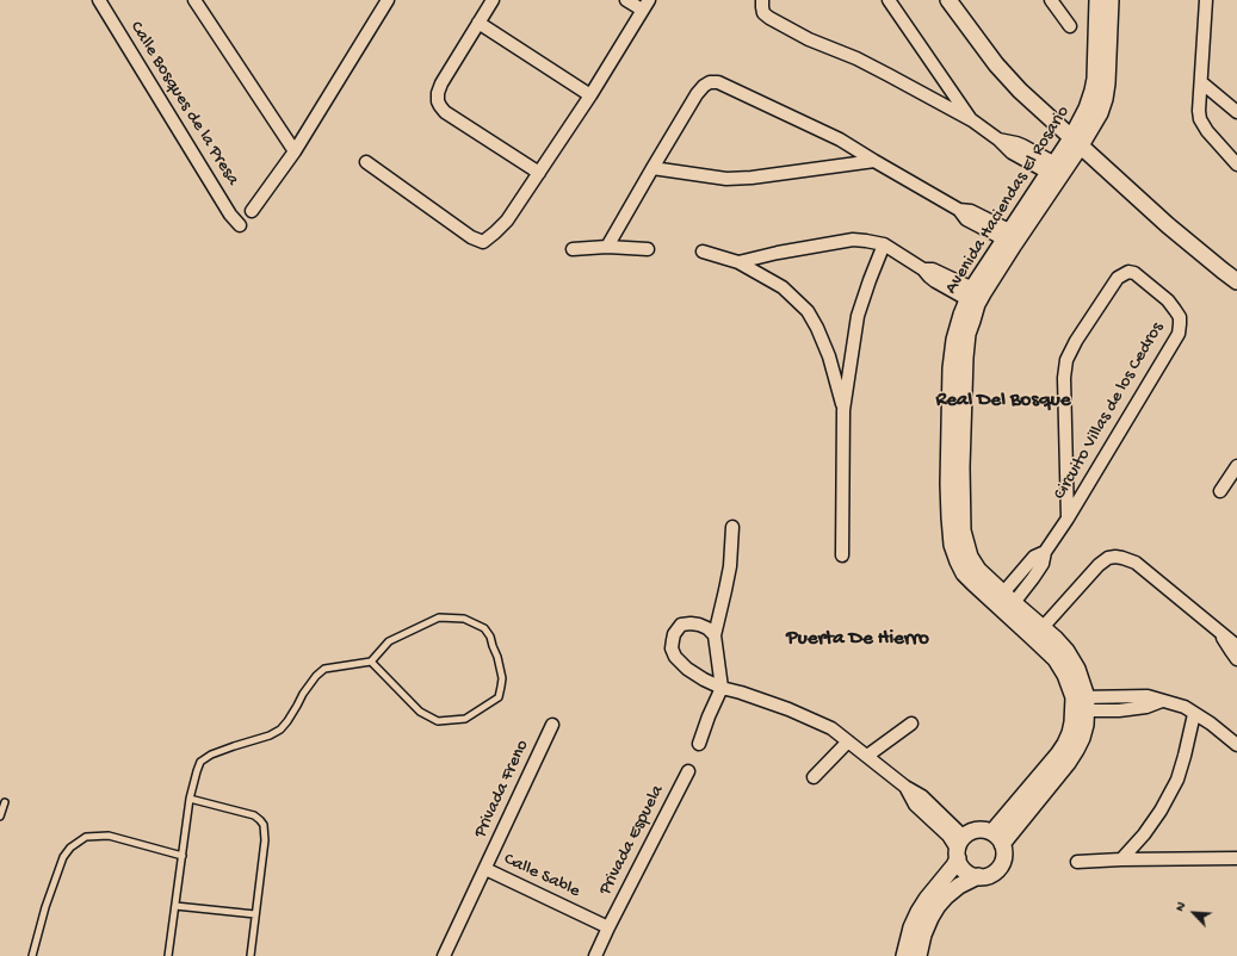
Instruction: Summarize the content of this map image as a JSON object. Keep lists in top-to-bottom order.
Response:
{
  "streets": {
    "street": [
      "Calle Bosques de la Presa",
      "Avenida Haciendas El Rosario",
      "Circuito Villas de los Cedros",
      "Privada Freno",
      "Privada Espuela",
      "Calle Sable"
    ]
  },
  "crossings": [
    ["Avenida Haciendas El Rosario", "Circuito Villas de los Cedros"],
    ["Privada Freno", "Calle Sable"],
    ["Privada Espuela", "Calle Sable"]
  ],
  "districts": ["Real Del Bosque", "Puerta De Hierro"],
  "north": "top left"
}
